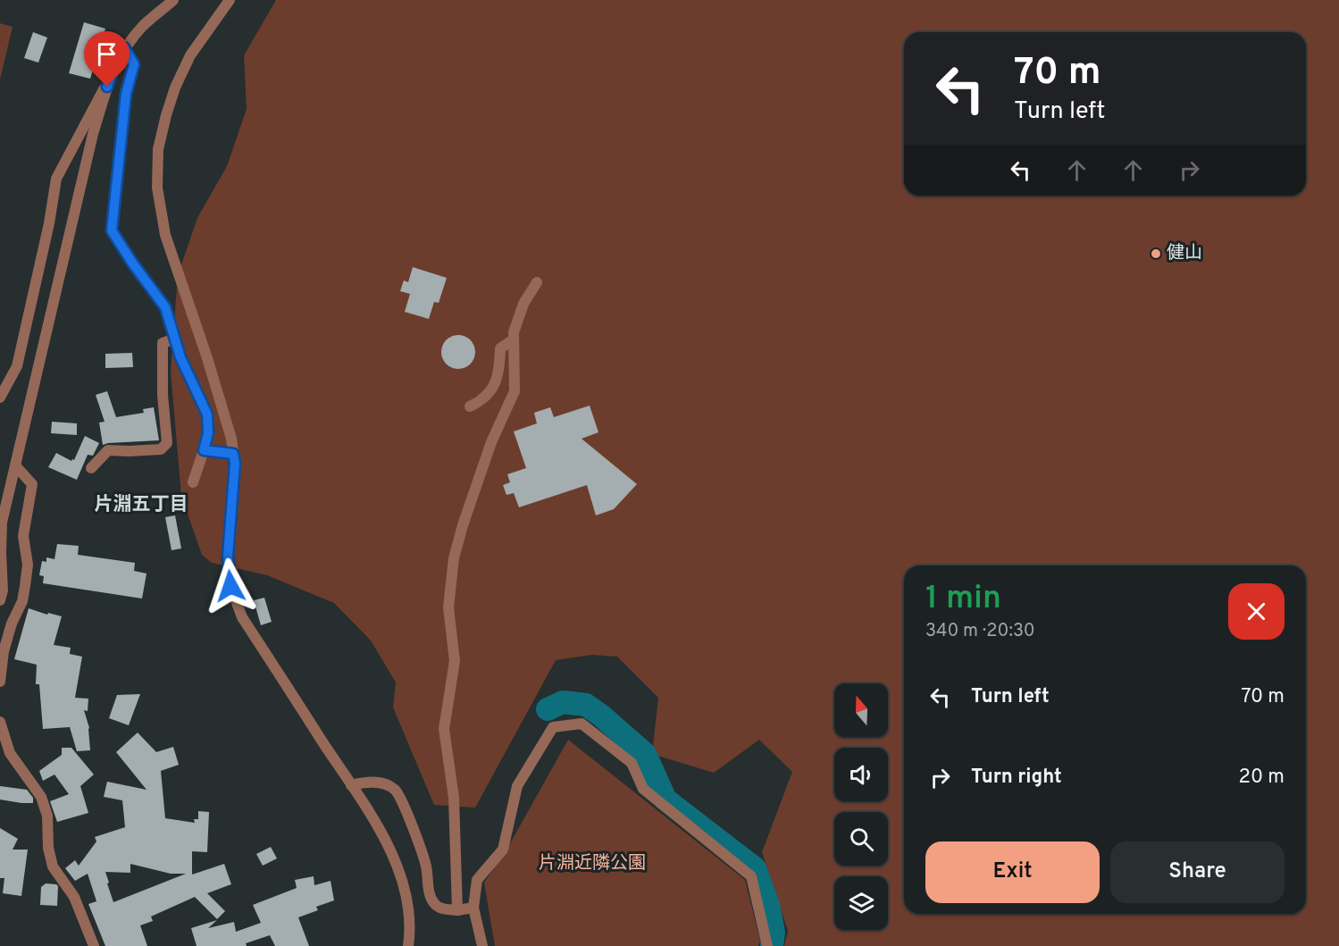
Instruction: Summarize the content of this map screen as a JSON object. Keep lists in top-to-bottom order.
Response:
{
  "districts": ["片淵五丁目"],
  "parks": ["片淵近隣公園"],
  "places": ["健山"],
  "north": "top",
  "page": {
    "turn": ["70 m", "Turn left"],
    "heading": ["1 min", "340 m · 20:30"],
    "list": [
      {
        "name": "Turn left",
        "value": "70 m"
      },
      {
        "name": "Turn right",
        "value": "20 m"
      }
    ],
    "buttons": ["Exit", "Share"]
  }
}
